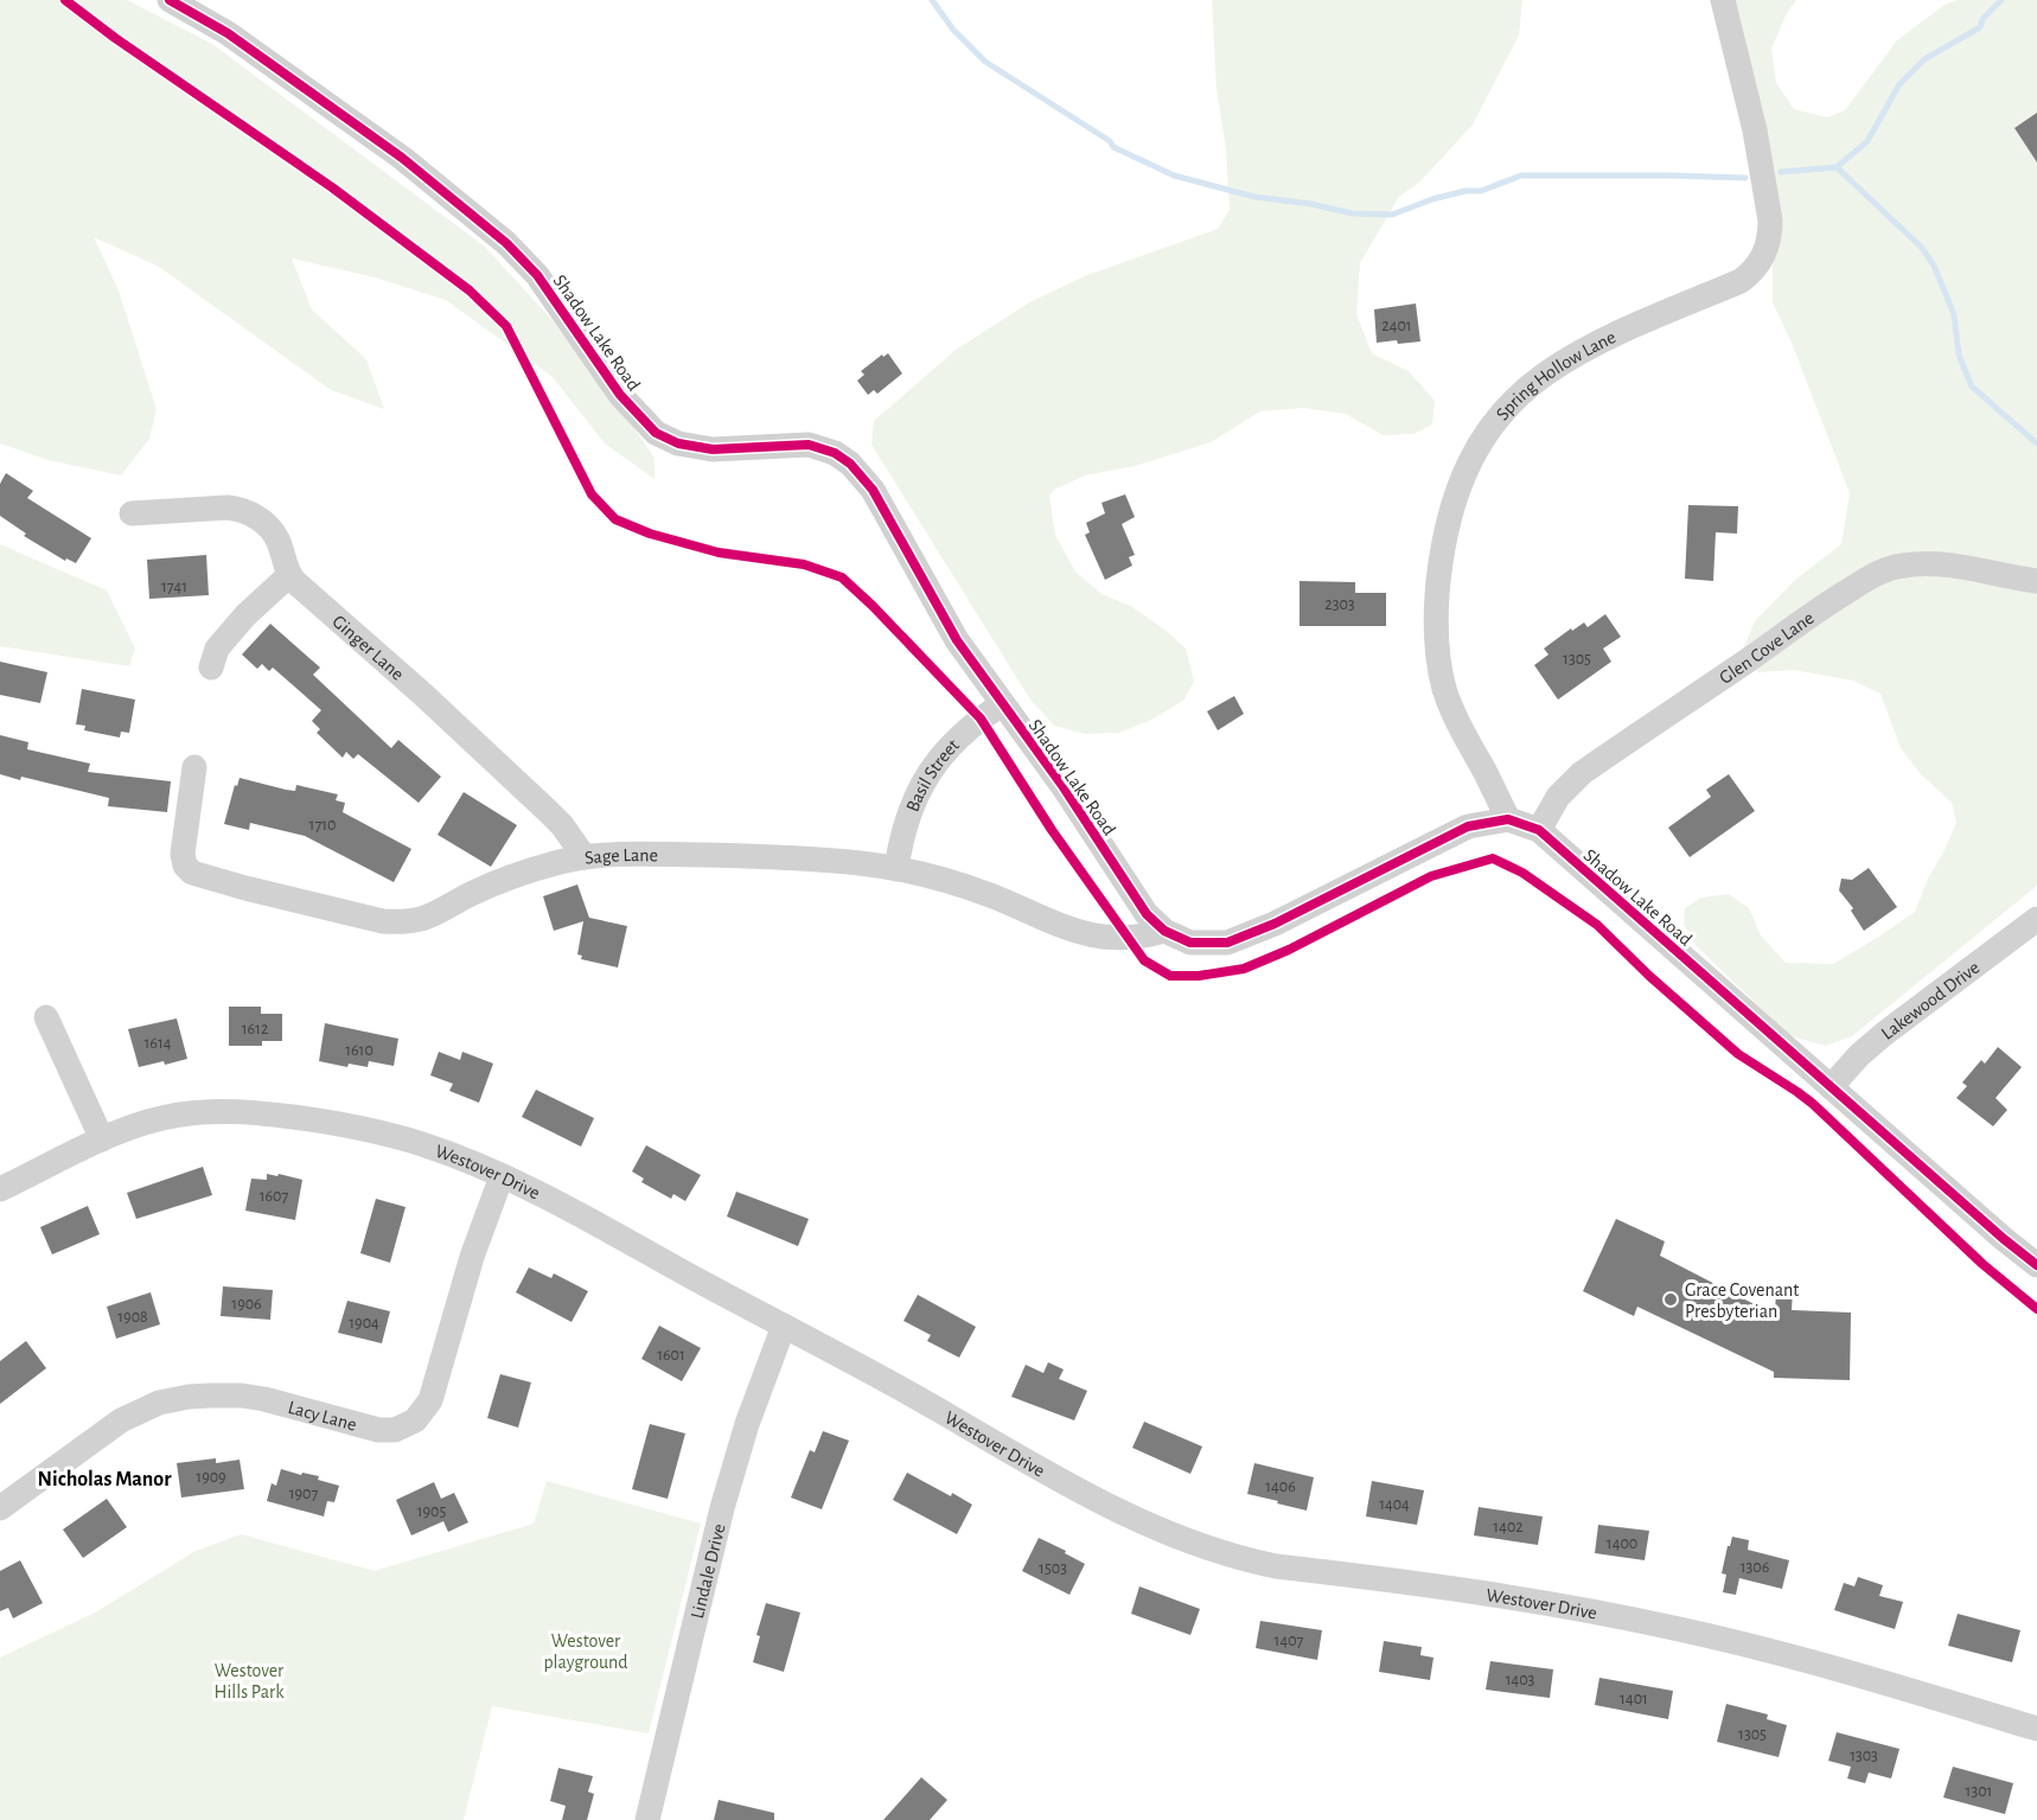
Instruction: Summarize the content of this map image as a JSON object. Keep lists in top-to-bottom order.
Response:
{
  "streets": {
    "street": [
      "Shadow Lake Road",
      "Spring Hollow Lane",
      "Ginger Lane",
      "Glen Cove Lane",
      "Basil Street",
      "Sage Lane",
      "Lakewood Drive",
      "Westover Drive",
      "Lacy Lane",
      "Lindale Drive"
    ]
  },
  "crossings": [
    ["Shadow Lake Road", "Spring Hollow Lane"],
    ["Shadow Lake Road", "Glen Cove Lane"],
    ["Shadow Lake Road", "Basil Street"],
    ["Shadow Lake Road", "Sage Lane"],
    ["Shadow Lake Road", "Lakewood Drive"],
    ["Ginger Lane", "Sage Lane"],
    ["Basil Street", "Sage Lane"],
    ["Westover Drive", "Lacy Lane"],
    ["Westover Drive", "Lindale Drive"]
  ],
  "districts": ["Nicholas Manor"],
  "parks": ["Westover playground", "Westover Hills Park"],
  "places": ["Grace Covenant Presbyterian"],
  "house_numbers": [
    "2401",
    "1741",
    "2303",
    "1305",
    "1710",
    "1612",
    "1614",
    "1610",
    "1607",
    "1906",
    "1908",
    "1904",
    "1601",
    "1909",
    "1406",
    "1907",
    "1404",
    "1905",
    "1402",
    "1400",
    "1306",
    "1503",
    "1407",
    "1403",
    "1401",
    "1305",
    "1303",
    "1301"
  ]
}
